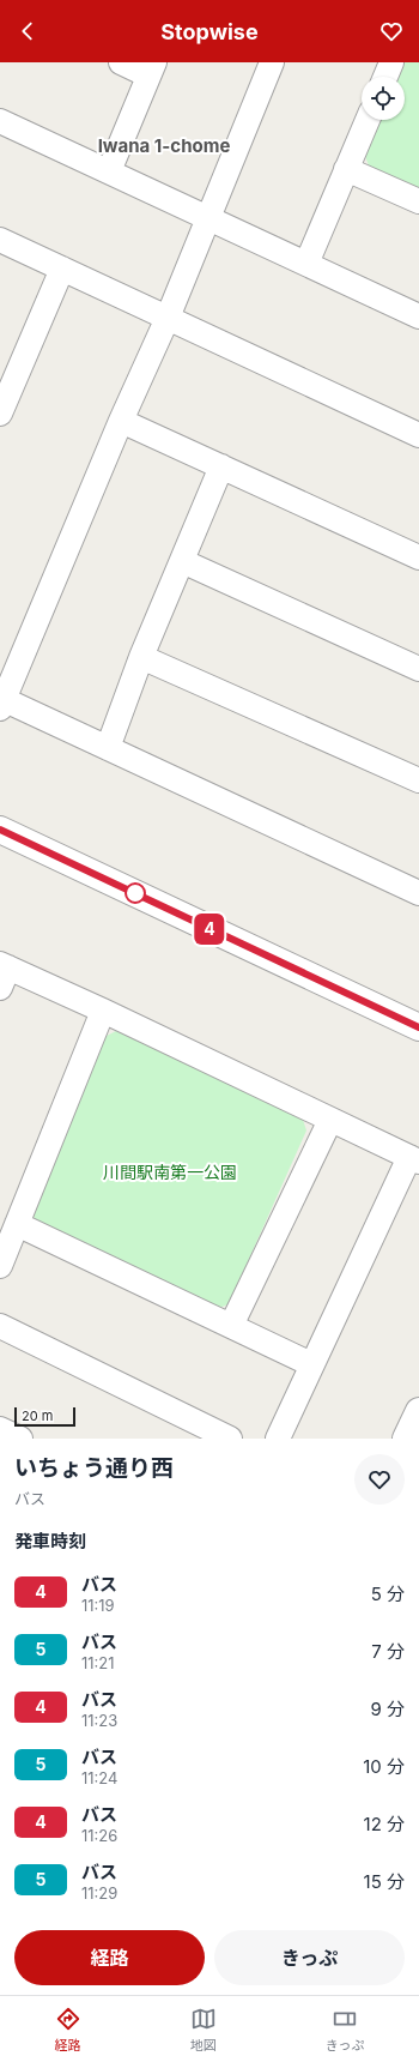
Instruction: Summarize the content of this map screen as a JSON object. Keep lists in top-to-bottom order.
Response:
{
  "districts": ["Iwana 1-chome"],
  "parks": ["川間駅南第一公園"],
  "lines": ["bus line 4"],
  "scale_bar": "20 m",
  "page": {
    "header": "Stopwise",
    "on_map": "4",
    "scale": "20 m",
    "heading": [
      ["いちょう通り西", "バス"],
      "発車時刻"
    ],
    "list": [
      {
        "mark": "4",
        "name": "バス",
        "note": "11:19",
        "value": "5 分"
      },
      {
        "mark": "5",
        "name": "バス",
        "note": "11:21",
        "value": "7 分"
      },
      {
        "mark": "4",
        "name": "バス",
        "note": "11:23",
        "value": "9 分"
      },
      {
        "mark": "5",
        "name": "バス",
        "note": "11:24",
        "value": "10 分"
      },
      {
        "mark": "4",
        "name": "バス",
        "note": "11:26",
        "value": "12 分"
      },
      {
        "mark": "5",
        "name": "バス",
        "note": "11:29",
        "value": "15 分"
      }
    ],
    "buttons": ["経路", "きっぷ"],
    "tabs": ["経路", "地図", "きっぷ"]
  }
}
